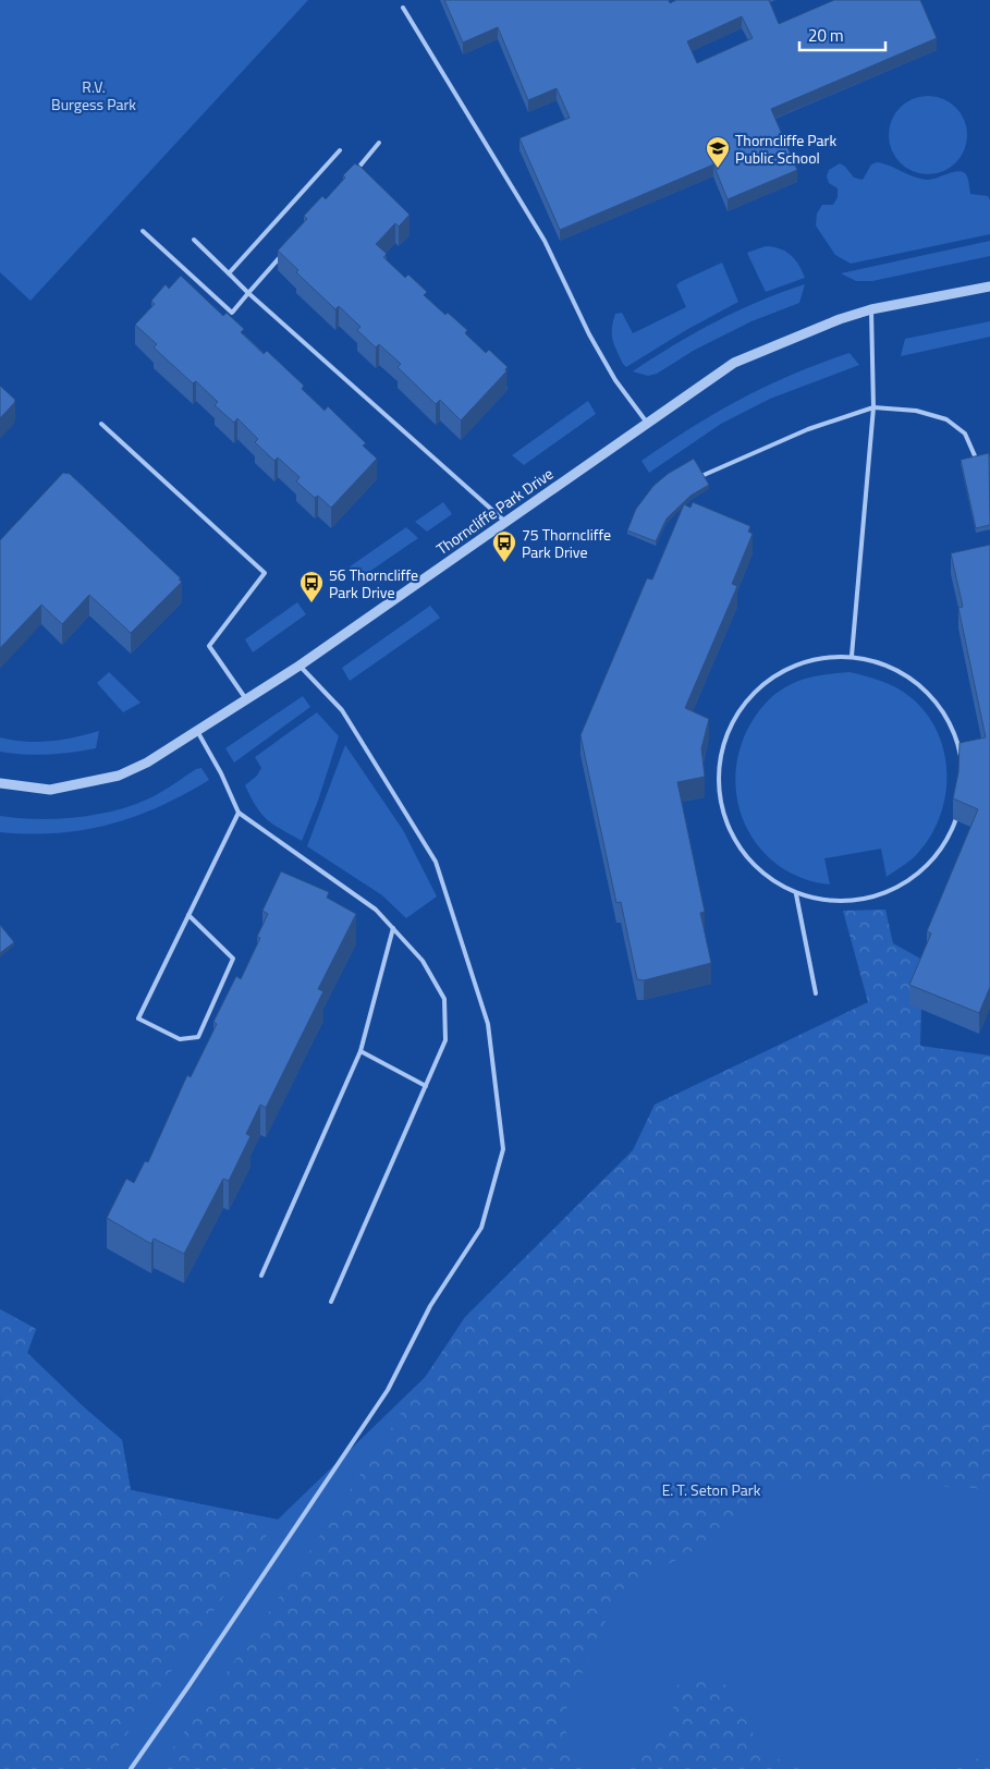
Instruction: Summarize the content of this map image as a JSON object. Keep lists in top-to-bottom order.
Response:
{
  "streets": {
    "street": ["Thorncliffe Park Drive"]
  },
  "parks": ["R.V. Burgess Park", "E. T. Seton Park"],
  "places": {
    "school or university": ["Thorncliffe Park Public School"],
    "bus stop": ["75 Thorncliffe Park Drive", "56 Thorncliffe Park Drive"]
  },
  "scale_bar": "20 m"
}
